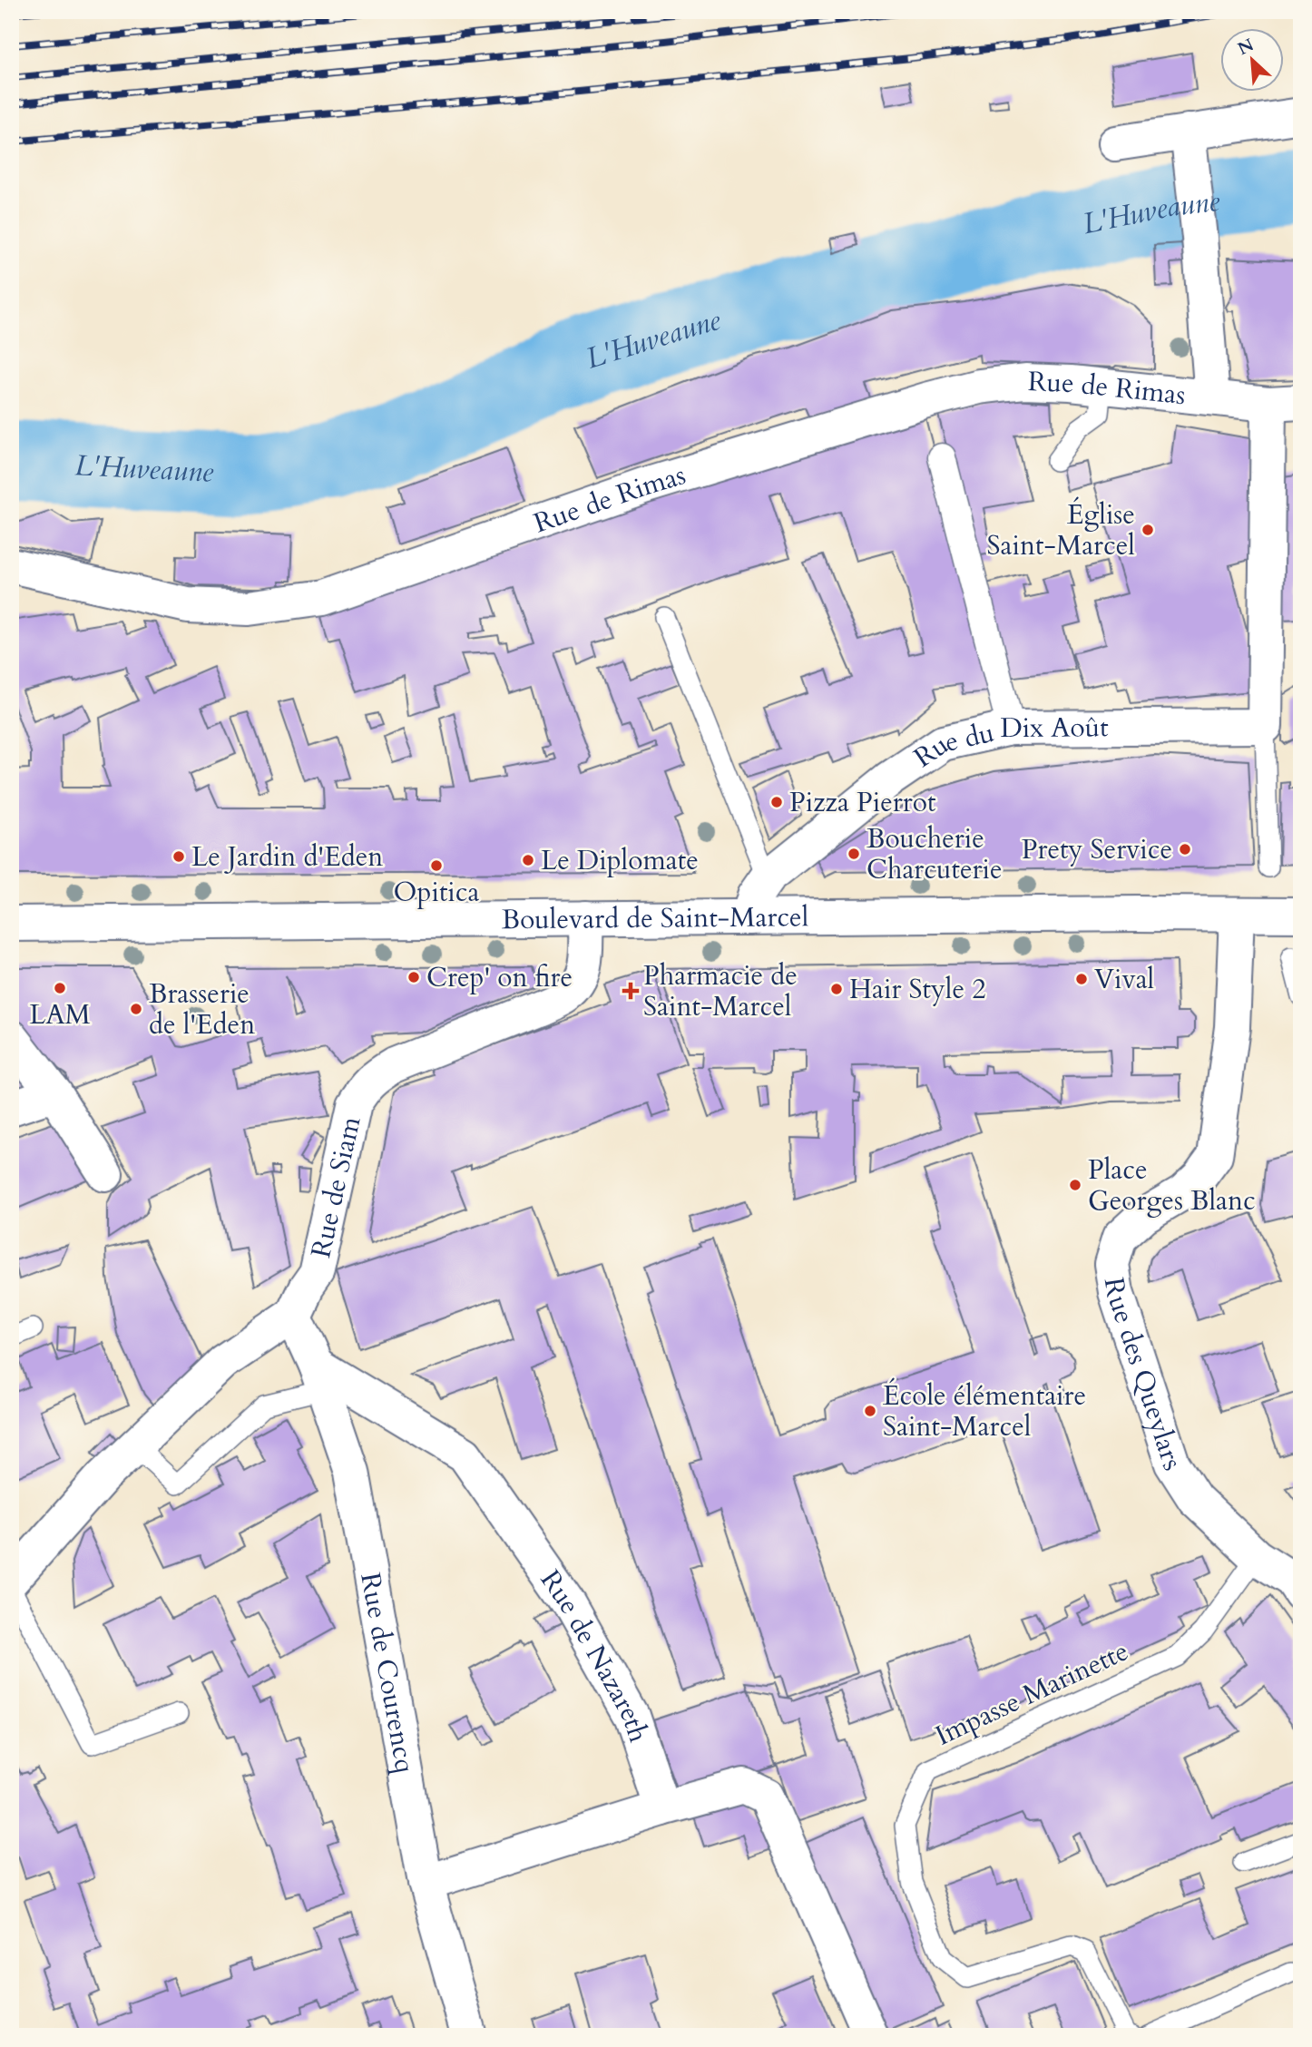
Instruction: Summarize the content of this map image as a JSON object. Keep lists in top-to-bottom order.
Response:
{
  "streets": {
    "street": [
      "Rue de Rimas",
      "Rue du Dix Août",
      "Boulevard de Saint-Marcel",
      "Rue de Siam",
      "Rue des Queylars",
      "Rue de Nazareth",
      "Rue de Courencq"
    ],
    "lane": ["Impasse Marinette"]
  },
  "crossings": [
    ["Rue du Dix Août", "Boulevard de Saint-Marcel"],
    ["Boulevard de Saint-Marcel", "Rue de Siam"],
    ["Boulevard de Saint-Marcel", "Rue des Queylars"],
    ["Rue de Siam", "Rue de Courencq"],
    ["Rue des Queylars", "Impasse Marinette"],
    ["Rue de Nazareth", "Rue de Courencq"]
  ],
  "water": ["L'Huveaune"],
  "places": {
    "other": [
      "Église Saint-Marcel",
      "Pizza Pierrot",
      "Prety Service",
      "Boucherie Charcuterie",
      "Le Jardin d'Eden",
      "Le Diplomate",
      "Opitica",
      "Crep' on fire",
      "Vival",
      "LAM",
      "Hair Style 2",
      "Brasserie de l'Eden",
      "Place Georges Blanc",
      "École élémentaire Saint-Marcel"
    ],
    "health": ["Pharmacie de Saint-Marcel"]
  },
  "north": "top left"
}
